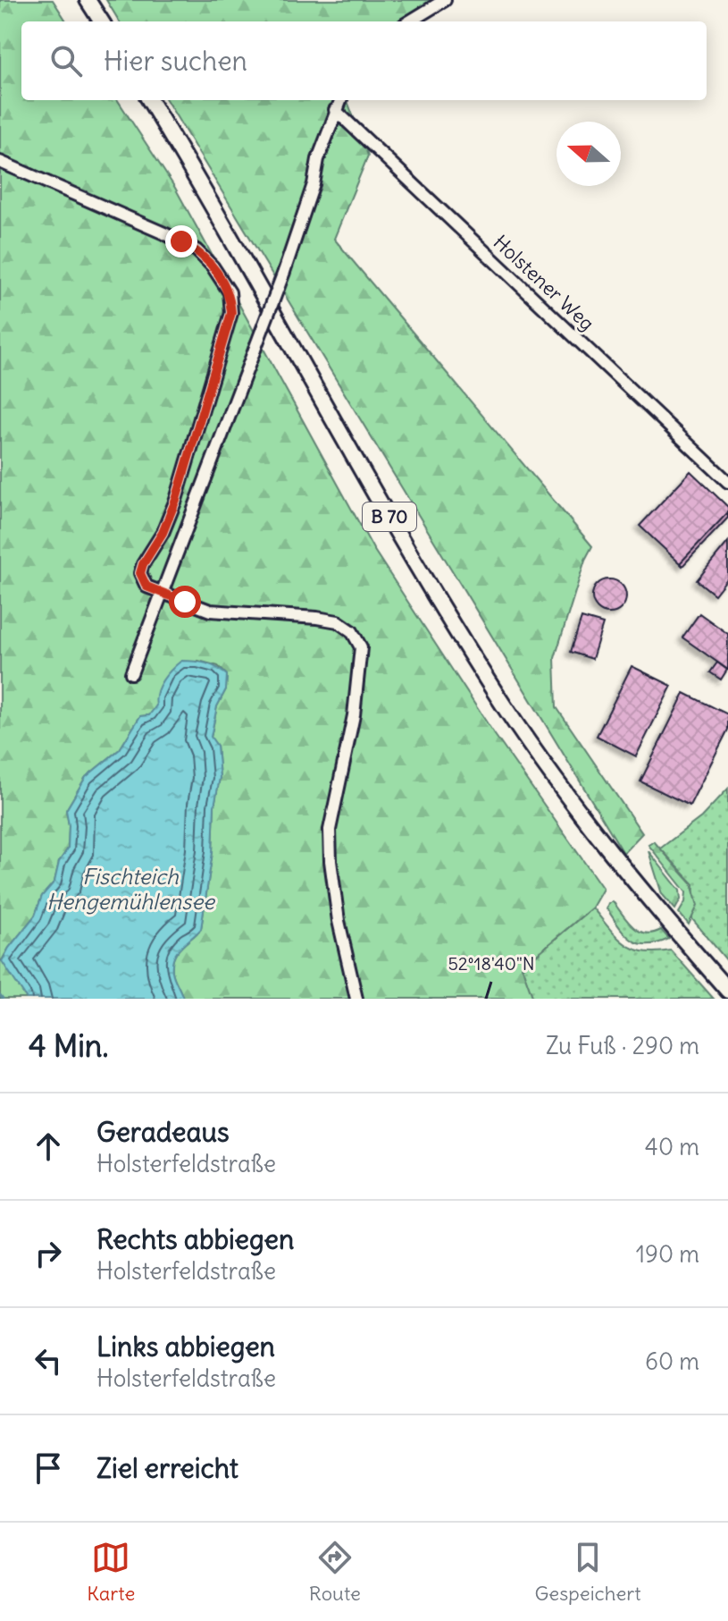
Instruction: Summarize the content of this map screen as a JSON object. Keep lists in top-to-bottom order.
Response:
{
  "streets": {
    "main road": ["B 70"],
    "street": ["Holstener Weg"]
  },
  "water": ["Fischteich Hengemühlensee"],
  "north": "left",
  "page": {
    "search": "Hier suchen",
    "heading": ["4 Min.", "Zu Fuß · 290 m"],
    "list": [
      ["Geradeaus", "Holsterfeldstraße", "40 m"],
      ["Rechts abbiegen", "Holsterfeldstraße", "190 m"],
      ["Links abbiegen", "Holsterfeldstraße", "60 m"],
      "Ziel erreicht"
    ],
    "nav": ["Karte", "Route", "Gespeichert"]
  },
  "coordinates": ["52°18'40\"N"]
}
